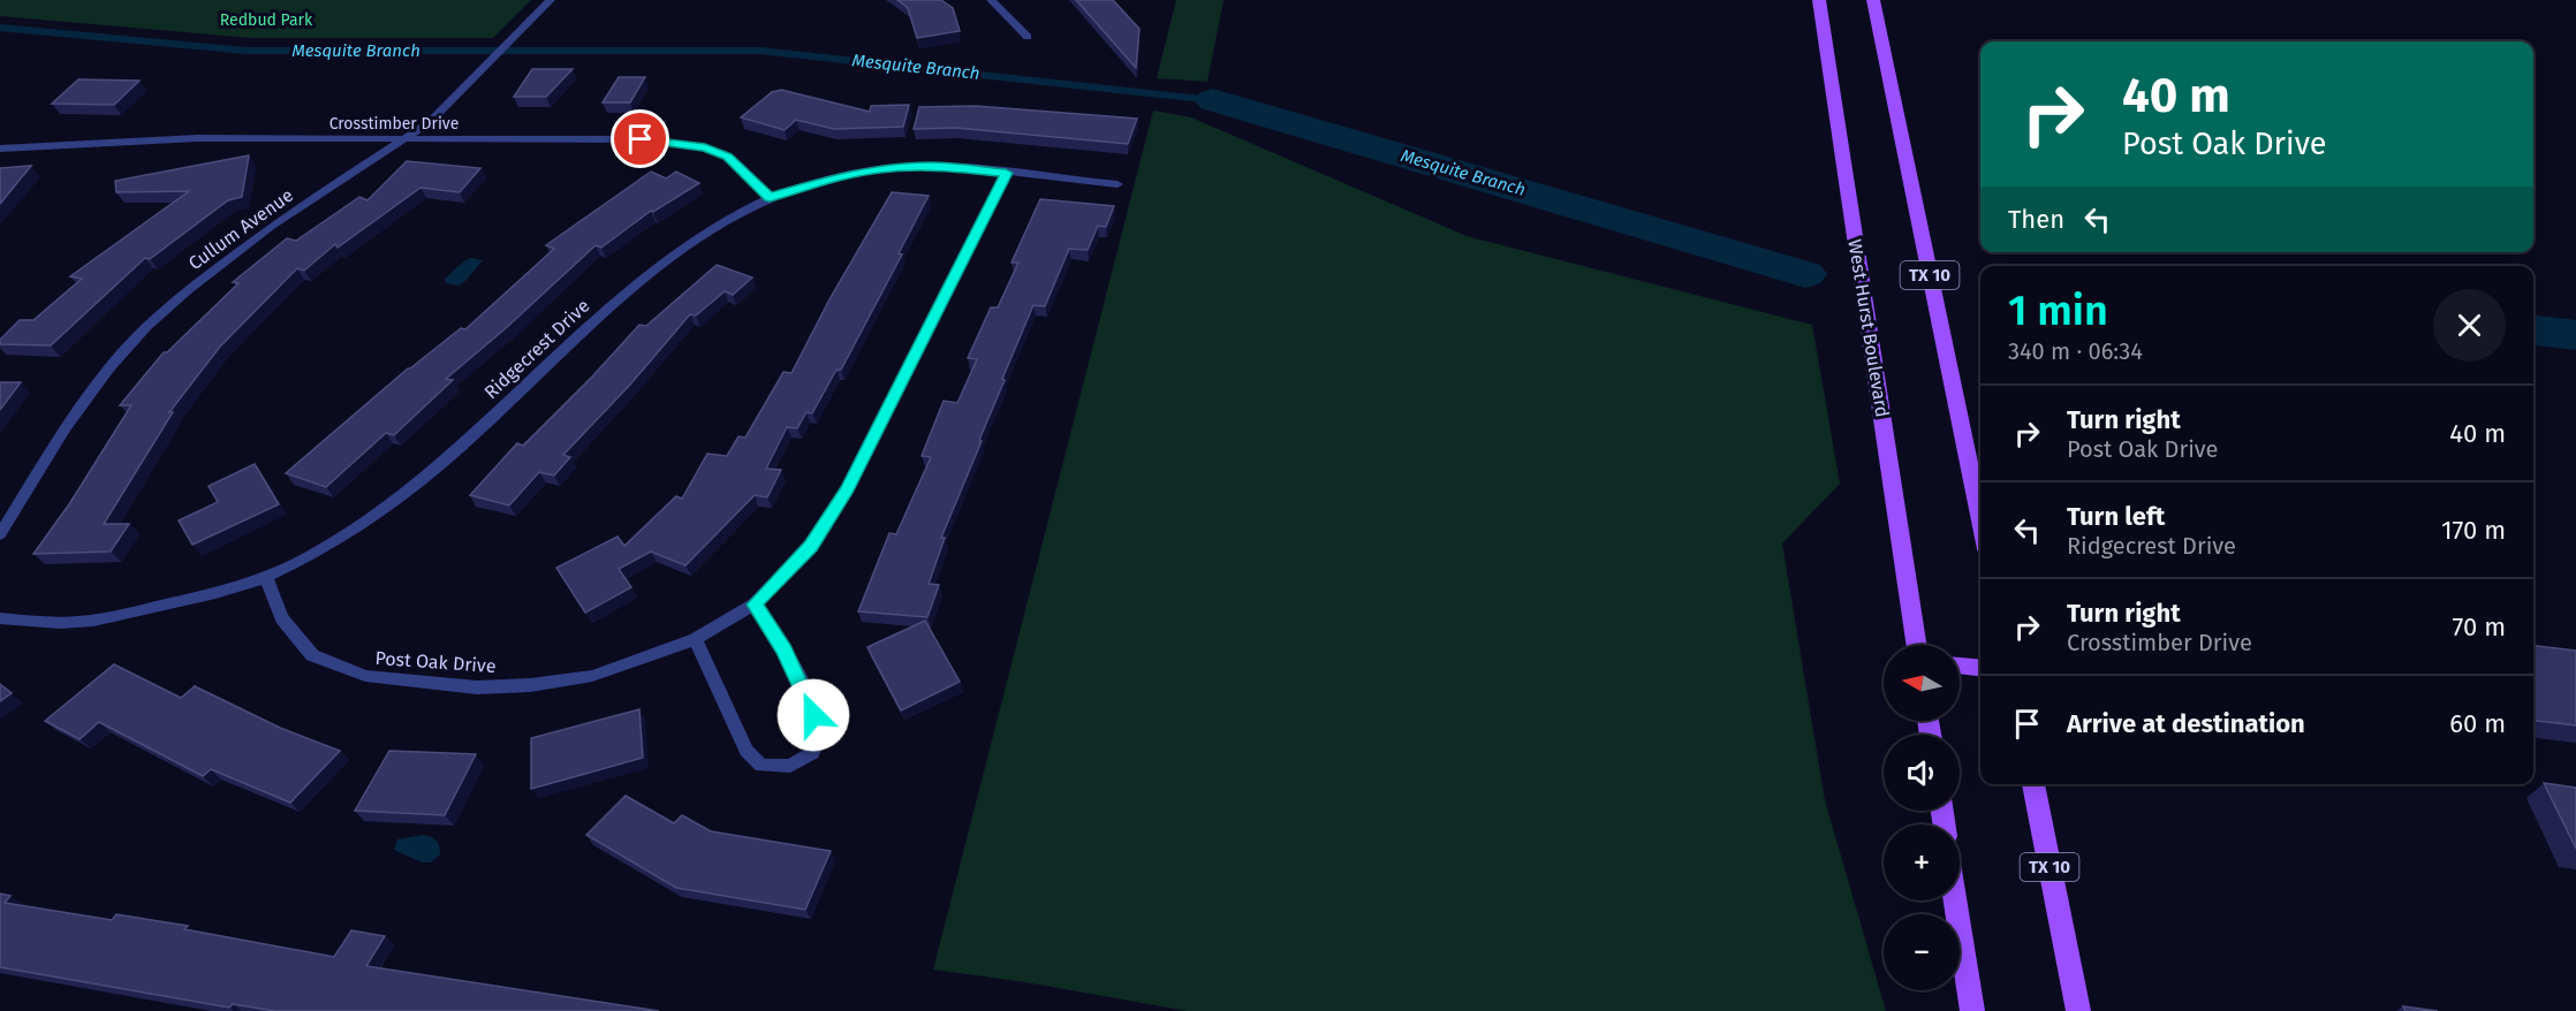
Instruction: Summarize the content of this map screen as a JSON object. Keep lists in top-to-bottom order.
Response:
{
  "streets": {
    "main road": ["TX 10", "West Hurst Boulevard"],
    "street": [
      "Crosstimber Drive",
      "Cullum Avenue",
      "Ridgecrest Drive",
      "Post Oak Drive"
    ]
  },
  "crossings": [
    ["Crosstimber Drive", "Cullum Avenue"],
    ["Crosstimber Drive", "Ridgecrest Drive"],
    ["Ridgecrest Drive", "Post Oak Drive"]
  ],
  "water": ["Mesquite Branch"],
  "parks": ["Redbud Park"],
  "north": "left",
  "page": {
    "turn": ["40 m", "Post Oak Drive"],
    "then": "Then",
    "heading": ["1 min", "340 m · 06:34"],
    "list": [
      {
        "name": "Turn right",
        "note": "Post Oak Drive",
        "value": "40 m"
      },
      {
        "name": "Turn left",
        "note": "Ridgecrest Drive",
        "value": "170 m"
      },
      {
        "name": "Turn right",
        "note": "Crosstimber Drive",
        "value": "70 m"
      },
      {
        "name": "Arrive at destination",
        "value": "60 m"
      }
    ],
    "map_buttons": ["+", "−"]
  }
}
